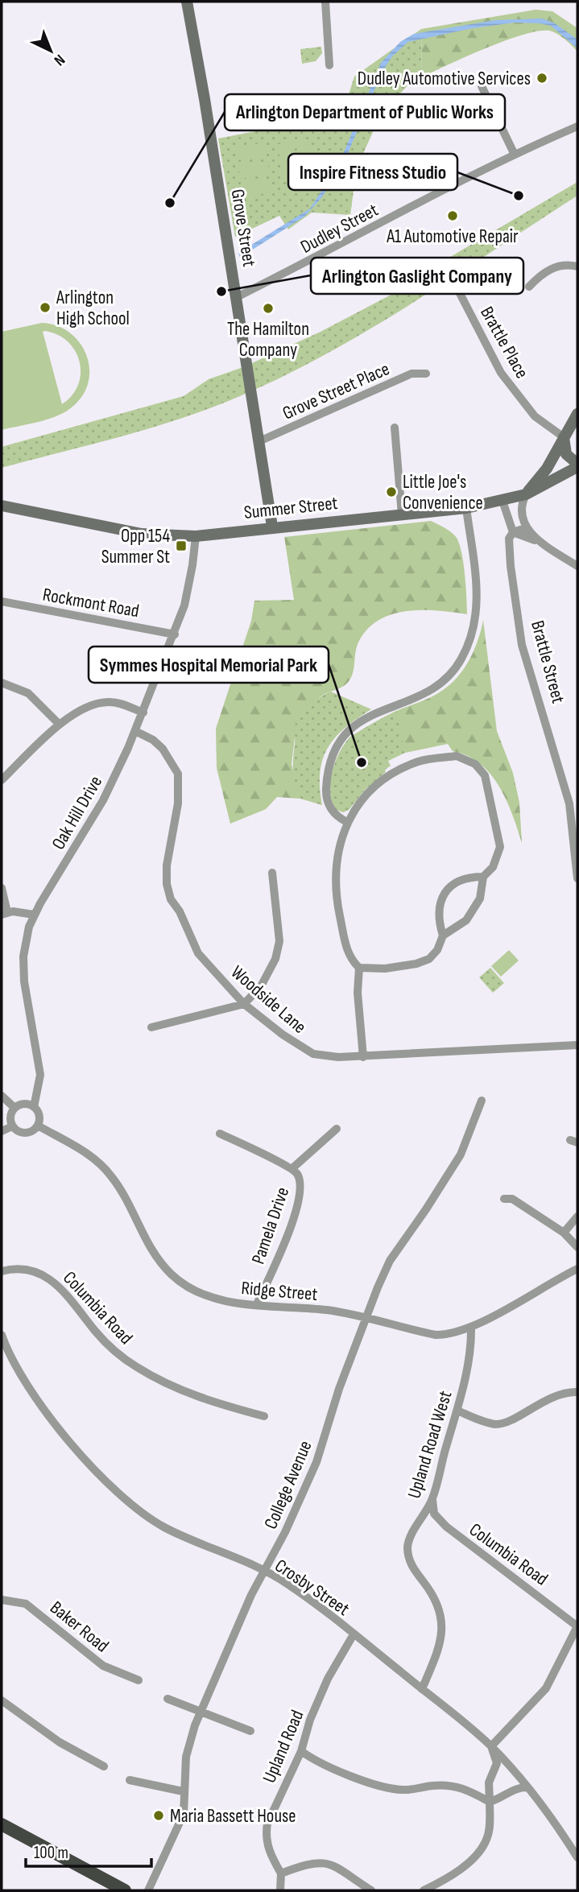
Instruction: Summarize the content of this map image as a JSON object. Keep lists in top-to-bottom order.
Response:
{
  "streets": {
    "main road": ["Grove Street", "Summer Street"],
    "street": [
      "Dudley Street",
      "Brattle Place",
      "Grove Street Place",
      "Rockmont Road",
      "Brattle Street",
      "Oak Hill Drive",
      "Woodside Lane",
      "Pamela Drive",
      "Ridge Street",
      "Columbia Road",
      "Upland Road West",
      "College Avenue",
      "Crosby Street",
      "Baker Road",
      "Upland Road"
    ]
  },
  "crossings": [
    ["Grove Street", "Dudley Street"],
    ["Grove Street", "Grove Street Place"],
    ["Grove Street", "Summer Street"],
    ["Brattle Place", "Summer Street"],
    ["Summer Street", "Oak Hill Drive"],
    ["Rockmont Road", "Oak Hill Drive"],
    ["Oak Hill Drive", "Woodside Lane"],
    ["Oak Hill Drive", "Ridge Street"],
    ["Pamela Drive", "Ridge Street"],
    ["Ridge Street", "Upland Road West"],
    ["Ridge Street", "College Avenue"],
    ["Columbia Road", "Upland Road West"],
    ["Upland Road West", "Crosby Street"],
    ["College Avenue", "Crosby Street"],
    ["Crosby Street", "Upland Road"]
  ],
  "places": {
    "other": [
      "Dudley Automotive Services",
      "Inspire Fitness Studio",
      "Arlington Department of Public Works",
      "A1 Automotive Repair",
      "Arlington Gaslight Company",
      "Arlington High School",
      "The Hamilton Company",
      "Little Joe's Convenience",
      "Symmes Hospital Memorial Park",
      "Maria Bassett House"
    ],
    "transit": ["Opp 154 Summer St"]
  },
  "scale_bar": "100 m",
  "north": "bottom right"
}
